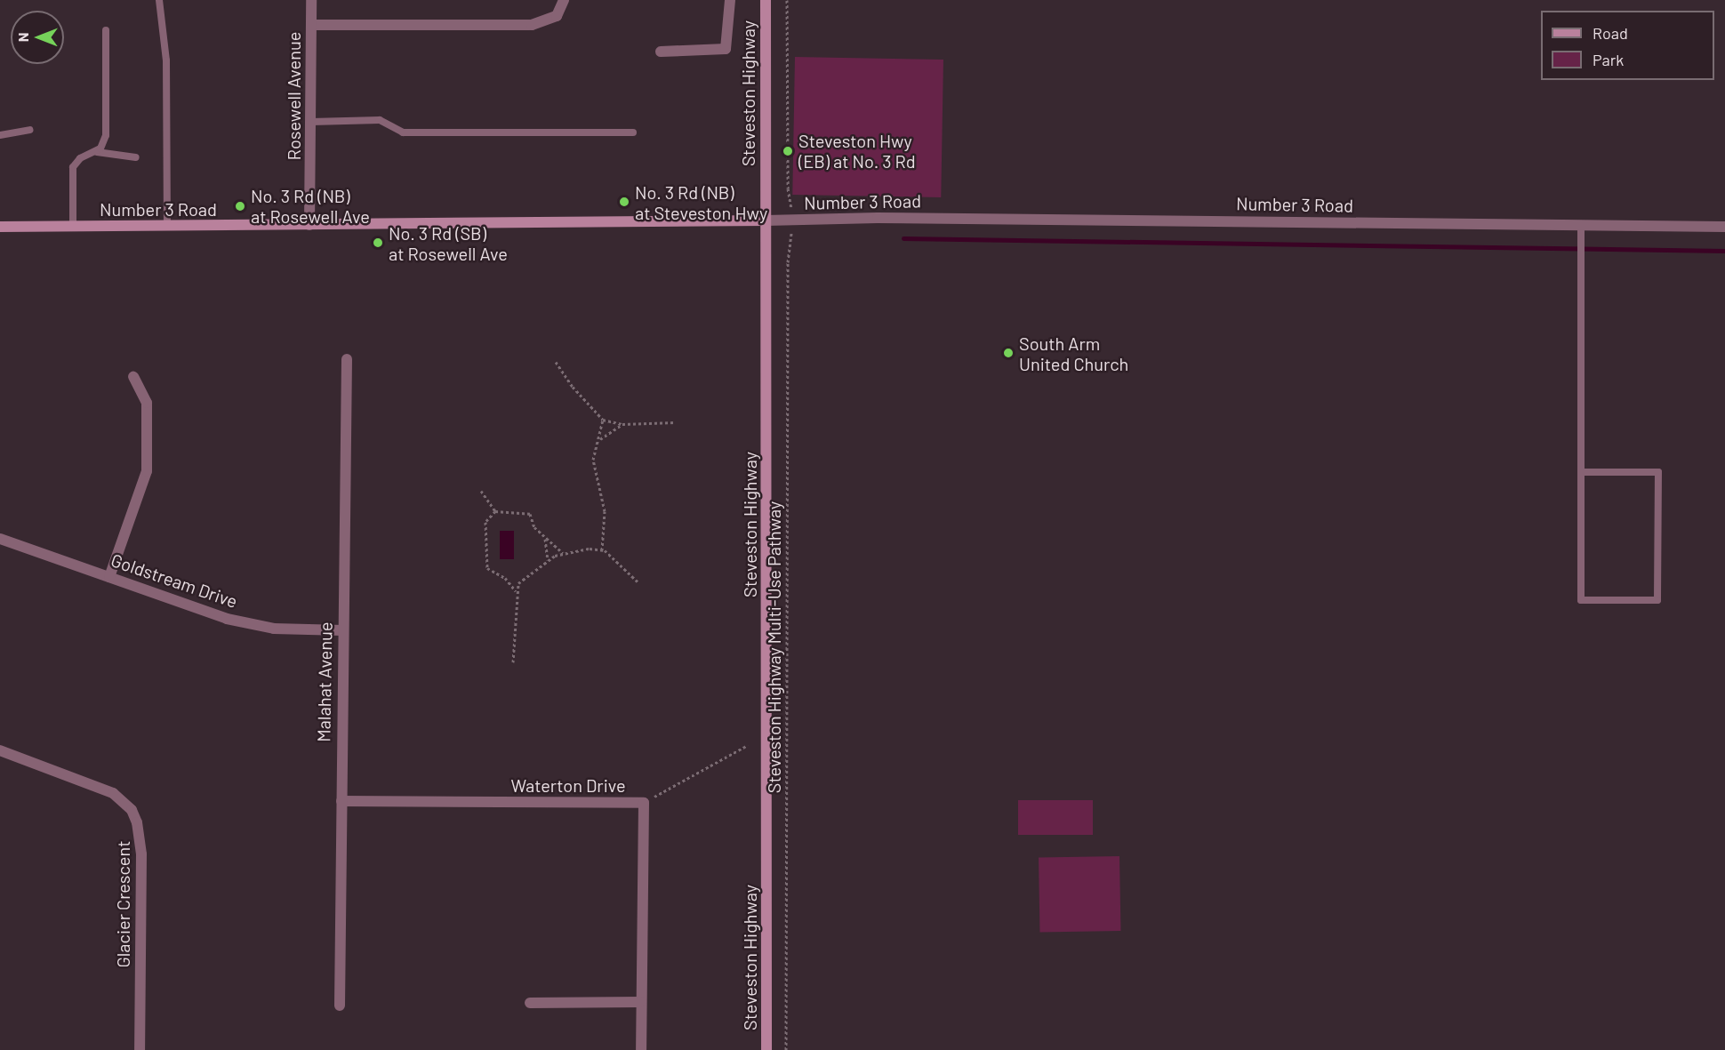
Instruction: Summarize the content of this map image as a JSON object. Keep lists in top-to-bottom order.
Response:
{
  "streets": {
    "main road": ["Steveston Highway", "Number 3 Road"],
    "street": [
      "Rosewell Avenue",
      "Goldstream Drive",
      "Malahat Avenue",
      "Waterton Drive",
      "Glacier Crescent"
    ],
    "path": ["Steveston Highway Multi-Use Pathway"]
  },
  "crossings": [
    ["Steveston Highway", "Number 3 Road"],
    ["Rosewell Avenue", "Number 3 Road"],
    ["Goldstream Drive", "Malahat Avenue"],
    ["Malahat Avenue", "Waterton Drive"]
  ],
  "places": [
    "Steveston Hwy (EB) at No. 3 Rd",
    "No. 3 Rd (NB) at Steveston Hwy",
    "No. 3 Rd (NB) at Rosewell Ave",
    "No. 3 Rd (SB) at Rosewell Ave",
    "South Arm United Church"
  ],
  "legend": ["Road", "Park"],
  "north": "left"
}
